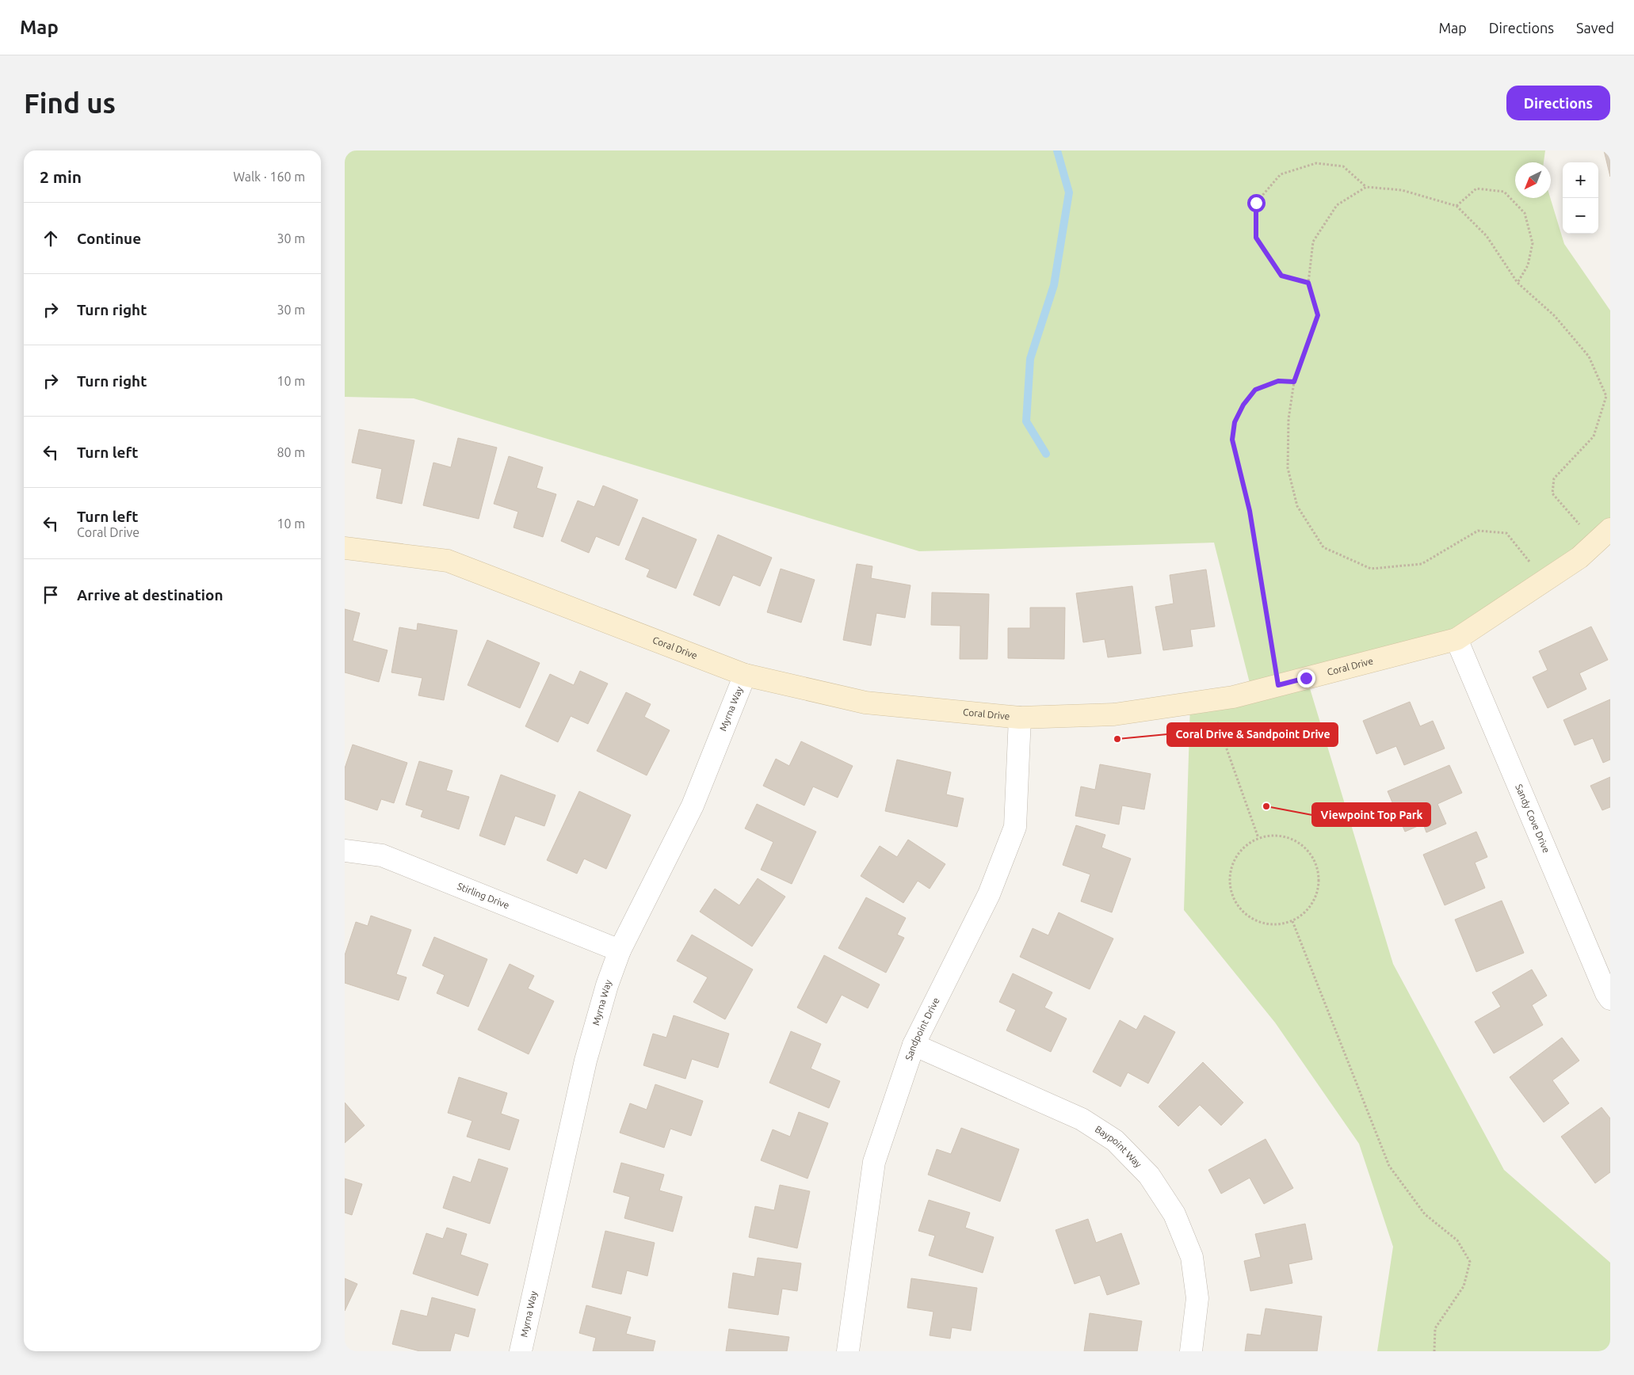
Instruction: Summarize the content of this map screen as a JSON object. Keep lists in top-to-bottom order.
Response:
{
  "streets": {
    "street": [
      "Coral Drive",
      "Myrna Way",
      "Sandy Cove Drive",
      "Stirling Drive",
      "Sandpoint Drive",
      "Baypoint Way"
    ]
  },
  "crossings": [
    ["Coral Drive", "Myrna Way"],
    ["Coral Drive", "Sandy Cove Drive"],
    ["Coral Drive", "Sandpoint Drive"],
    ["Myrna Way", "Stirling Drive"],
    ["Sandpoint Drive", "Baypoint Way"]
  ],
  "places": ["Coral Drive & Sandpoint Drive", "Viewpoint Top Park"],
  "north": "bottom left",
  "page": {
    "header": "Map",
    "nav": ["Map", "Directions", "Saved"],
    "buttons": "Directions",
    "title": "Find us",
    "heading": ["2 min", "Walk · 160 m"],
    "map_buttons": ["+", "−"],
    "list": [
      ["Continue", "30 m"],
      ["Turn right", "30 m"],
      ["Turn right", "10 m"],
      ["Turn left", "80 m"],
      ["Turn left", "Coral Drive", "10 m"],
      "Arrive at destination"
    ]
  }
}
